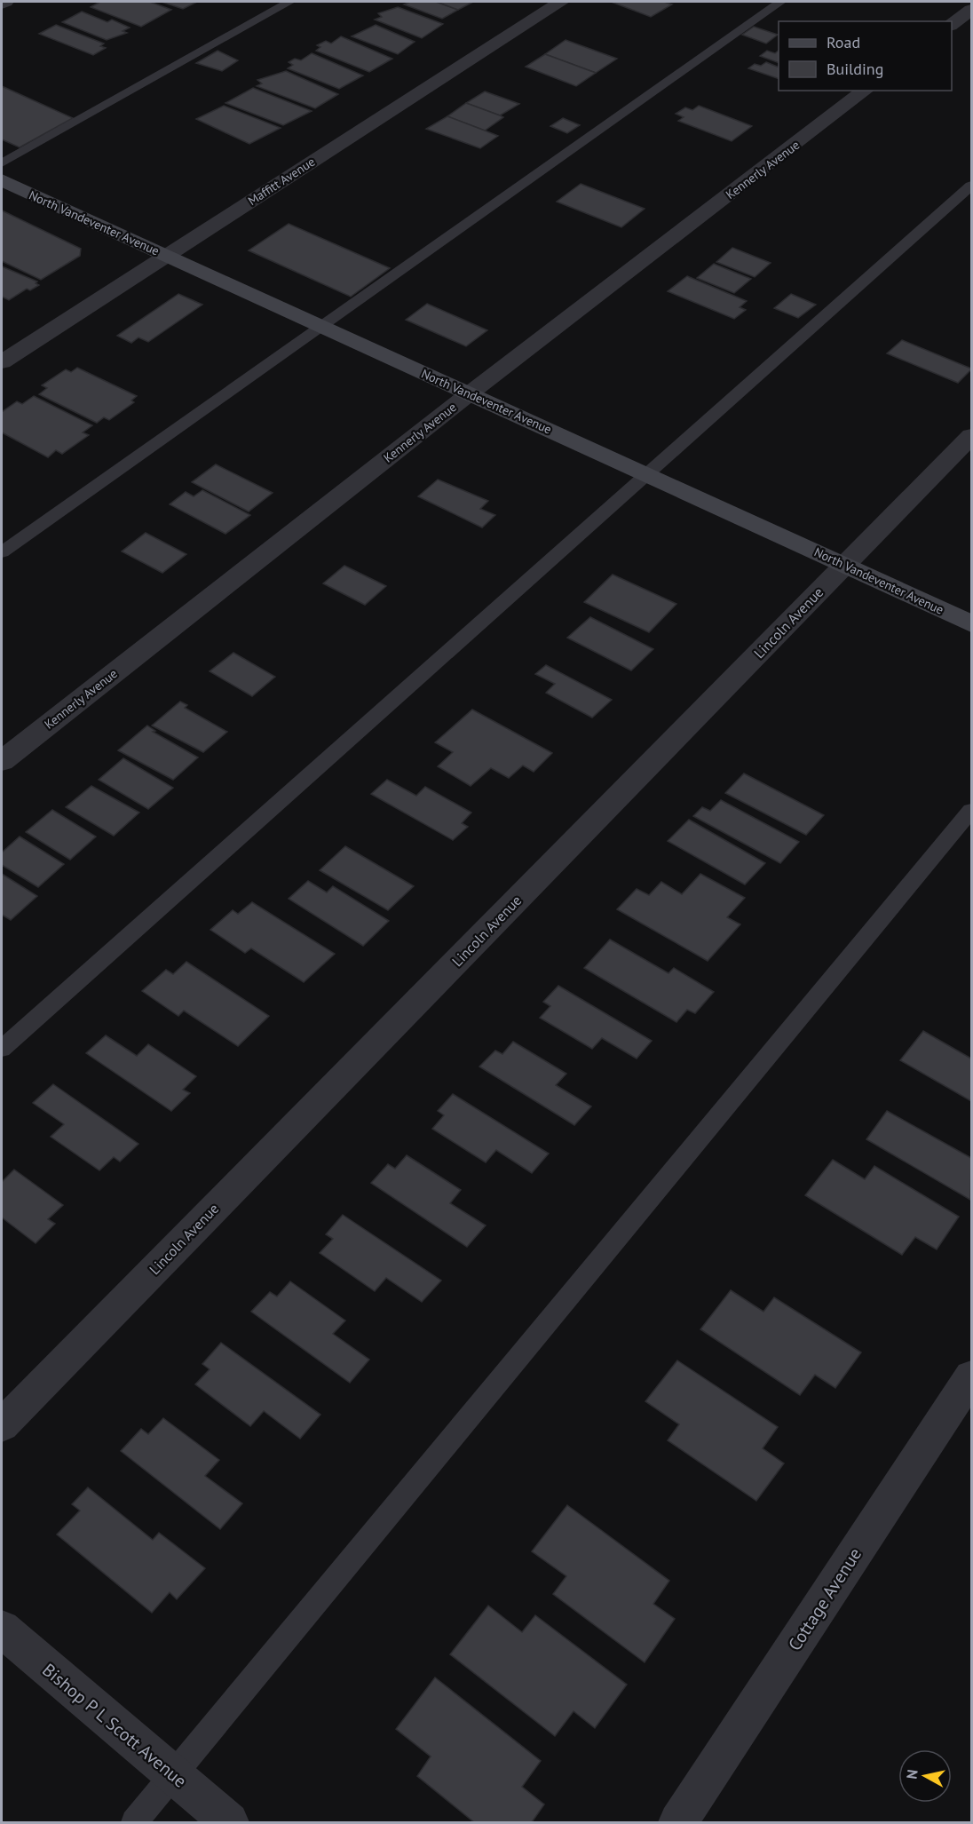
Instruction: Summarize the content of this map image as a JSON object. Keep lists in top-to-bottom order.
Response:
{
  "streets": {
    "main road": ["North Vandeventer Avenue"],
    "street": [
      "Kennerly Avenue",
      "Maffitt Avenue",
      "Lincoln Avenue",
      "Cottage Avenue",
      "Bishop P L Scott Avenue"
    ]
  },
  "crossings": [
    ["Kennerly Avenue", "North Vandeventer Avenue"],
    ["Maffitt Avenue", "North Vandeventer Avenue"],
    ["North Vandeventer Avenue", "Lincoln Avenue"]
  ],
  "legend": ["Road", "Building"],
  "north": "left"
}
